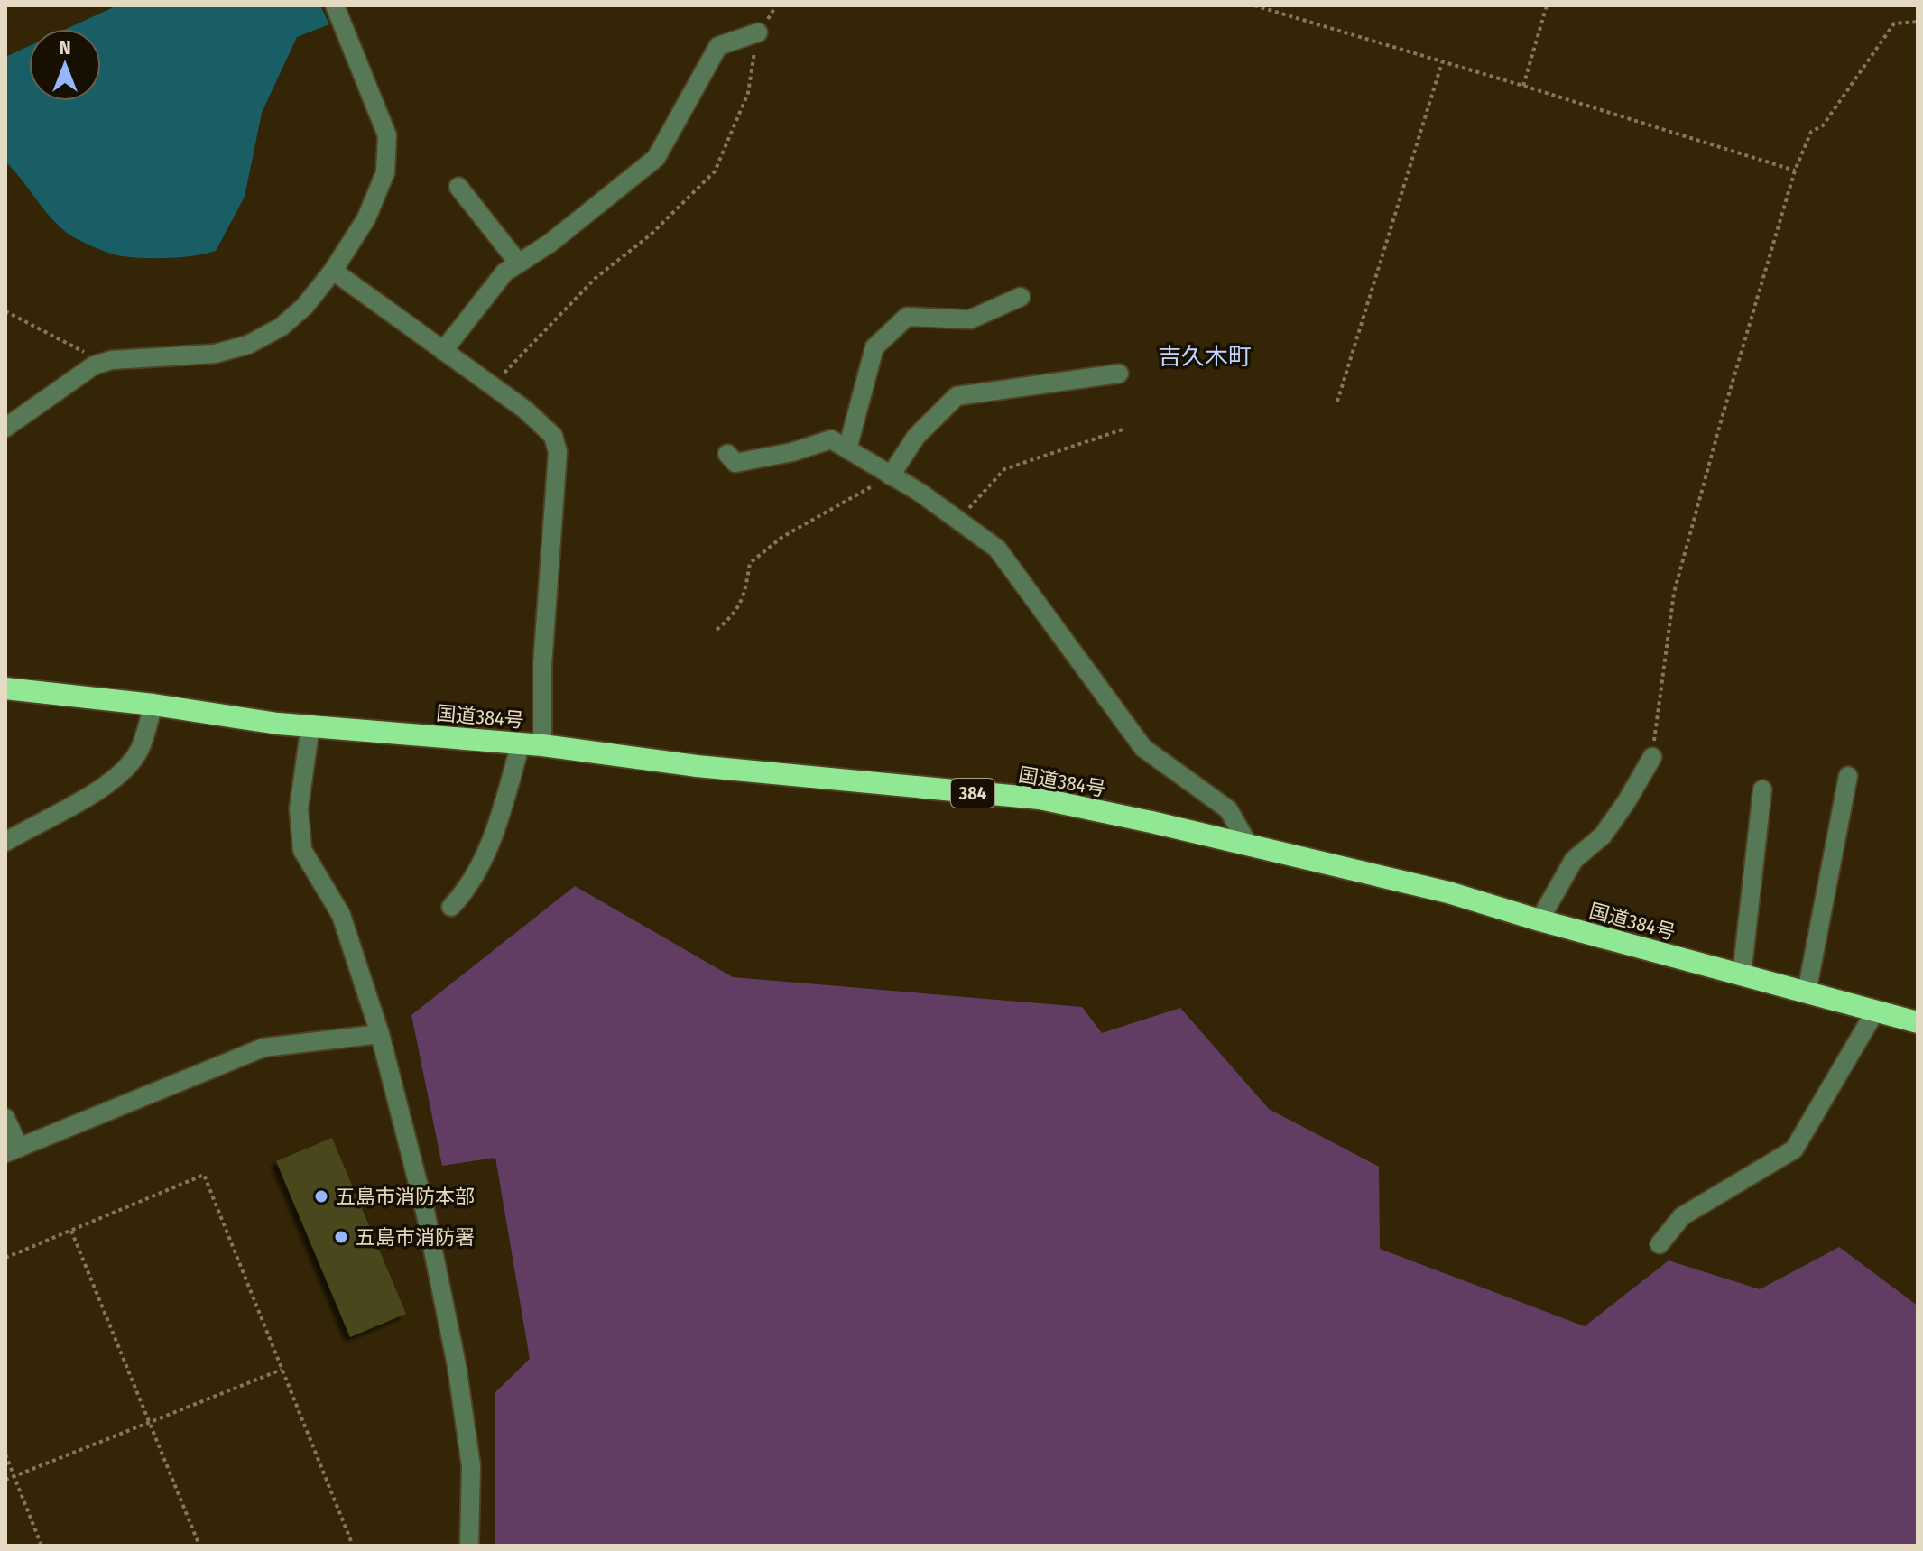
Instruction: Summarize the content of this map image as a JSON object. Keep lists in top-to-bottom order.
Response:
{
  "streets": {
    "highway": ["国道384号", "384"]
  },
  "districts": ["吉久木町"],
  "places": ["五島市消防本部", "五島市消防署"],
  "north": "top"
}
